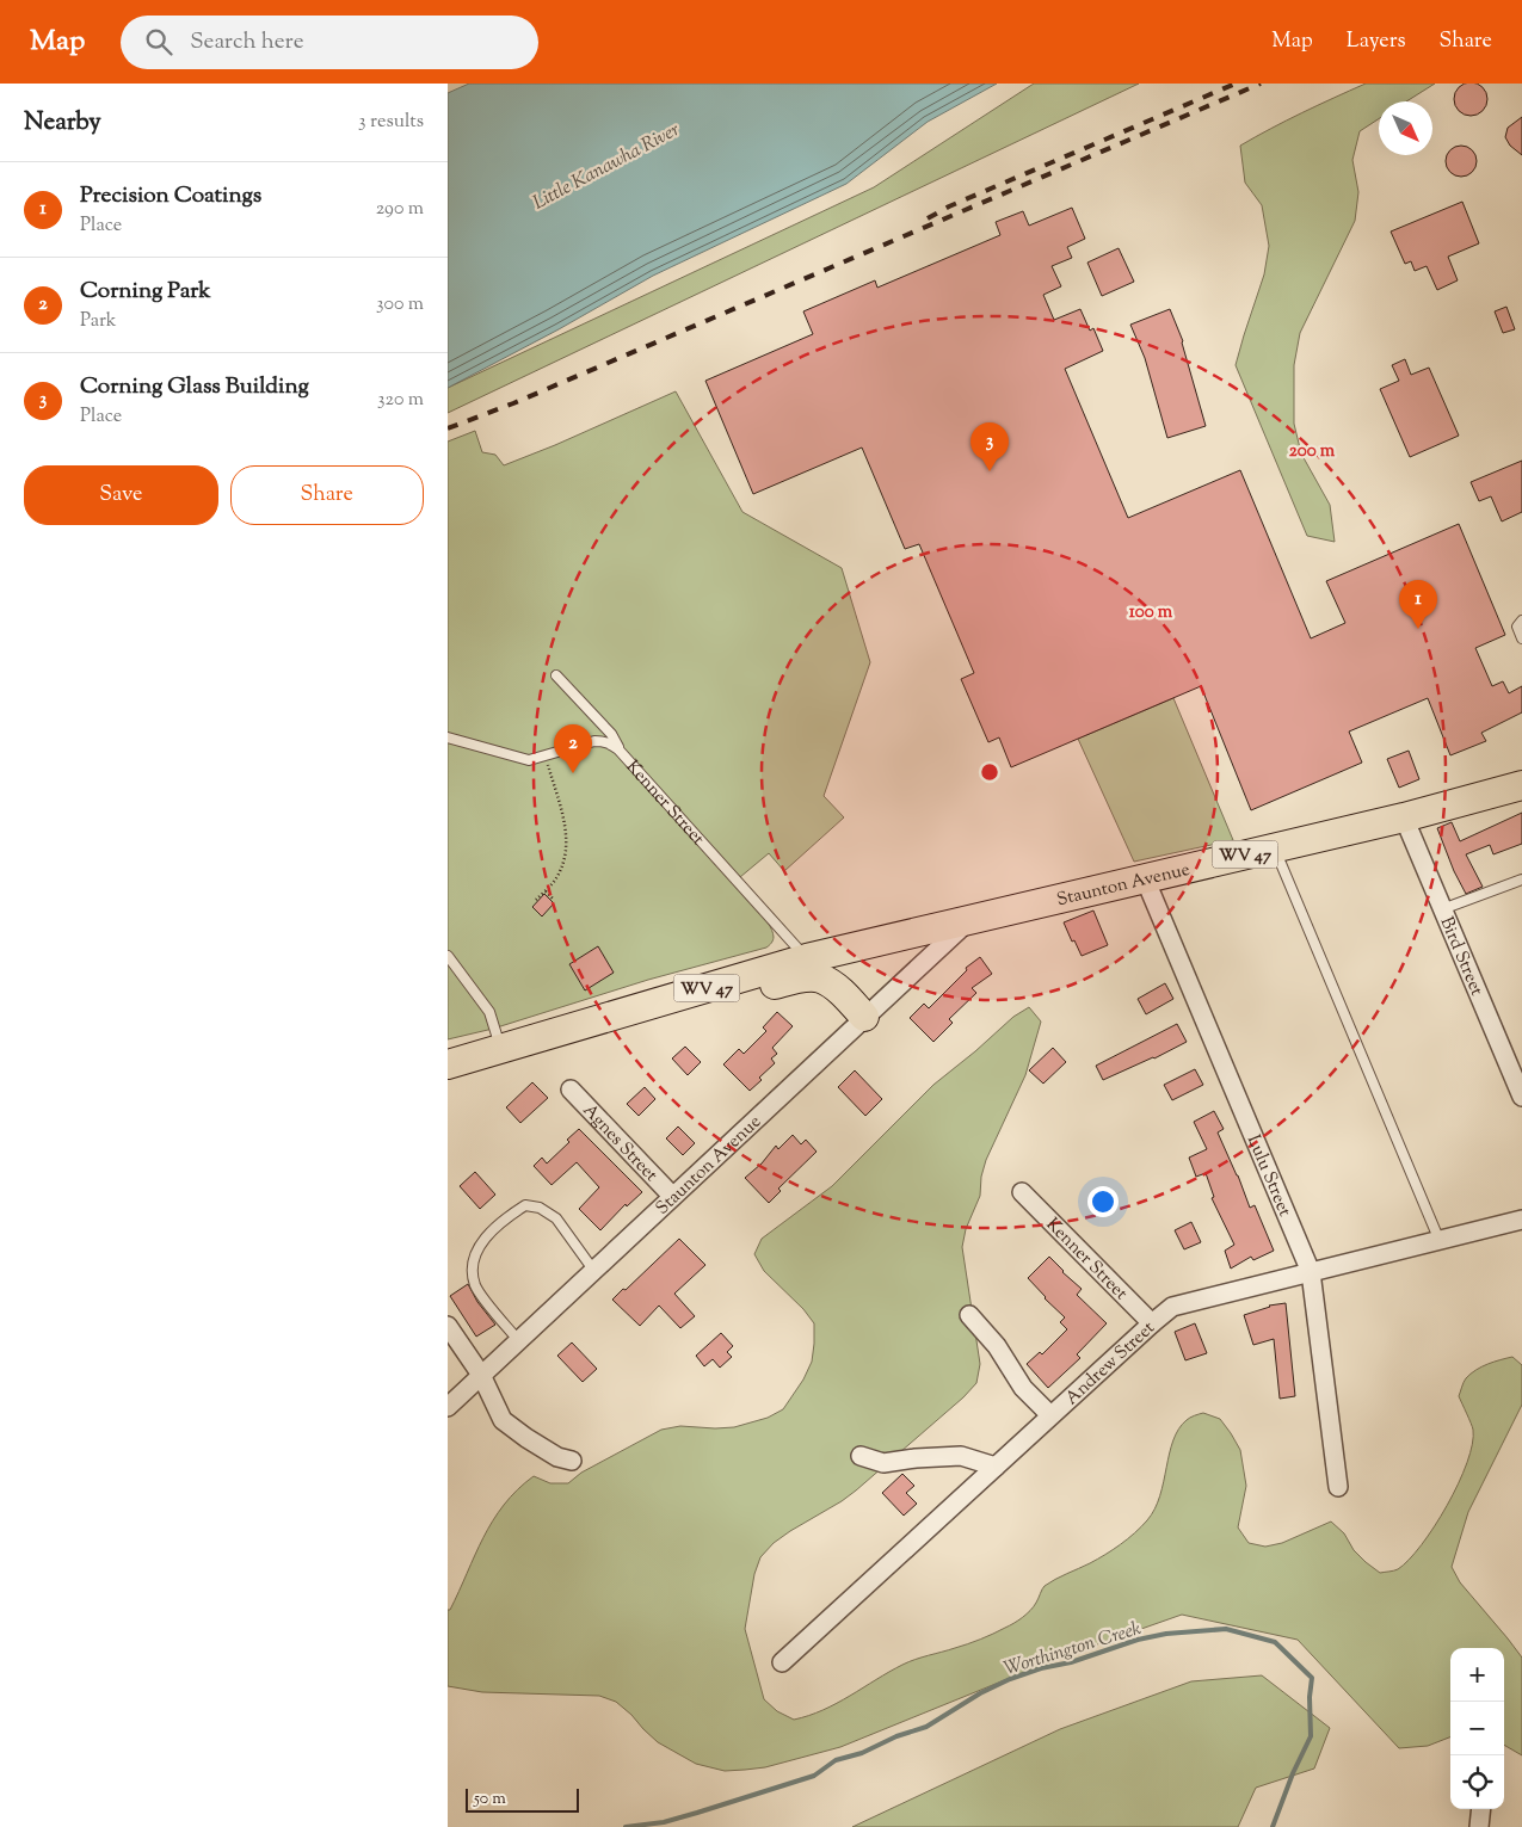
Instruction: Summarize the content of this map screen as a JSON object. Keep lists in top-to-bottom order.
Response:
{
  "streets": {
    "main road": ["WV 47", "Staunton Avenue"],
    "street": [
      "Kenner Street",
      "Bird Street",
      "Agnes Street",
      "Lulu Street",
      "Andrew Street"
    ]
  },
  "crossings": [
    ["Kenner Street", "Staunton Avenue"],
    ["Kenner Street", "Andrew Street"],
    ["Staunton Avenue", "Bird Street"],
    ["Staunton Avenue", "Agnes Street"],
    ["Staunton Avenue", "Lulu Street"],
    ["Lulu Street", "Andrew Street"]
  ],
  "water": ["Little Kanawha River", "Worthington Creek"],
  "scale_bar": "50 m",
  "north": "bottom right",
  "page": {
    "header": "Map",
    "search": "Search here",
    "nav": ["Map", "Layers", "Share"],
    "heading": ["Nearby", "3 results"],
    "list": [
      {
        "mark": "1",
        "name": "Precision Coatings",
        "note": "Place",
        "value": "290 m"
      },
      {
        "mark": "2",
        "name": "Corning Park",
        "note": "Park",
        "value": "300 m"
      },
      {
        "mark": "3",
        "name": "Corning Glass Building",
        "note": "Place",
        "value": "320 m"
      }
    ],
    "pins": ["3", "1", "2"],
    "buttons": ["Save", "Share"],
    "map_buttons": ["+", "−"],
    "scale": "50 m"
  },
  "rings": ["200 m", "100 m"]
}
